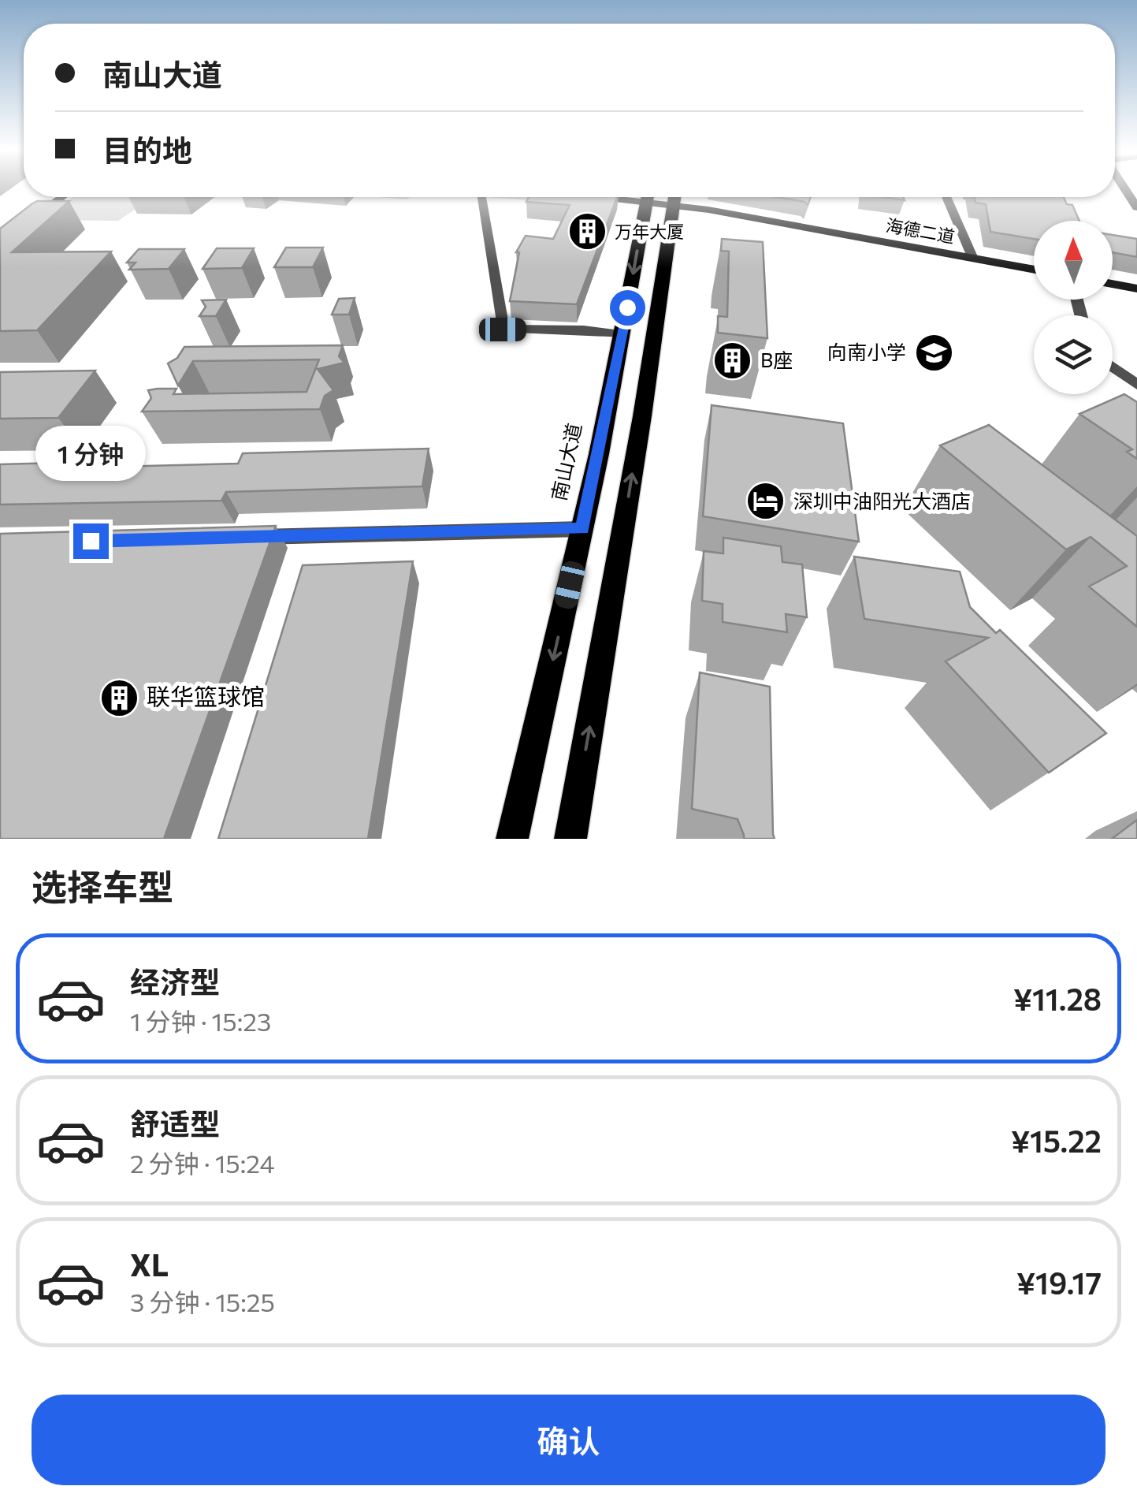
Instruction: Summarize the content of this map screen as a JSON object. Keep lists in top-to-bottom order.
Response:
{
  "streets": {
    "main road": ["南山大道"],
    "street": ["海德二道"]
  },
  "places": {
    "building": ["万年大厦", "B座", "联华篮球馆"],
    "school or university": ["向南小学"],
    "hotel": ["深圳中油阳光大酒店"]
  },
  "north": "top",
  "page": {
    "banner": ["南山大道", "目的地"],
    "bubble": "1 分钟",
    "heading": "选择车型",
    "list": [
      {
        "name": "经济型",
        "note": "1 分钟 · 15:23",
        "value": "¥11.28"
      },
      {
        "name": "舒适型",
        "note": "2 分钟 · 15:24",
        "value": "¥15.22"
      },
      {
        "name": "XL",
        "note": "3 分钟 · 15:25",
        "value": "¥19.17"
      }
    ],
    "buttons": "确认"
  }
}
